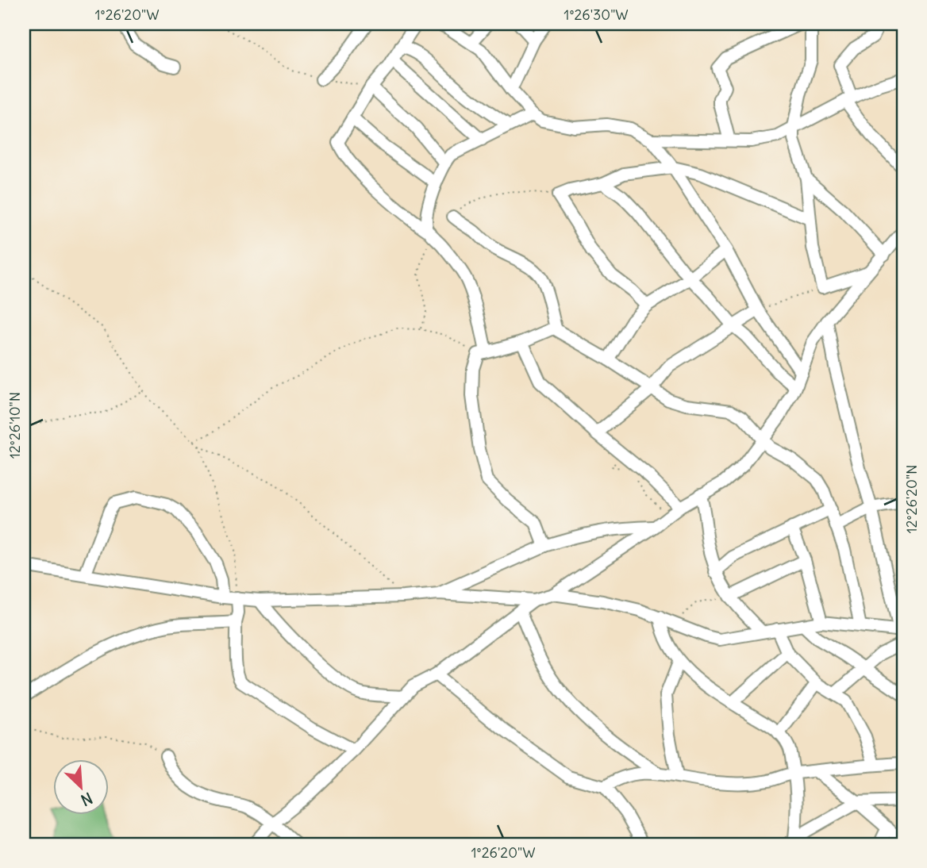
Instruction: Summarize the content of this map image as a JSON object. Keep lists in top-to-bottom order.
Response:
{
  "north": "bottom right",
  "coordinates": [
    "1°26'20\"W",
    "1°26'30\"W",
    "12°26'10\"N",
    "12°26'20\"N"
  ]
}
